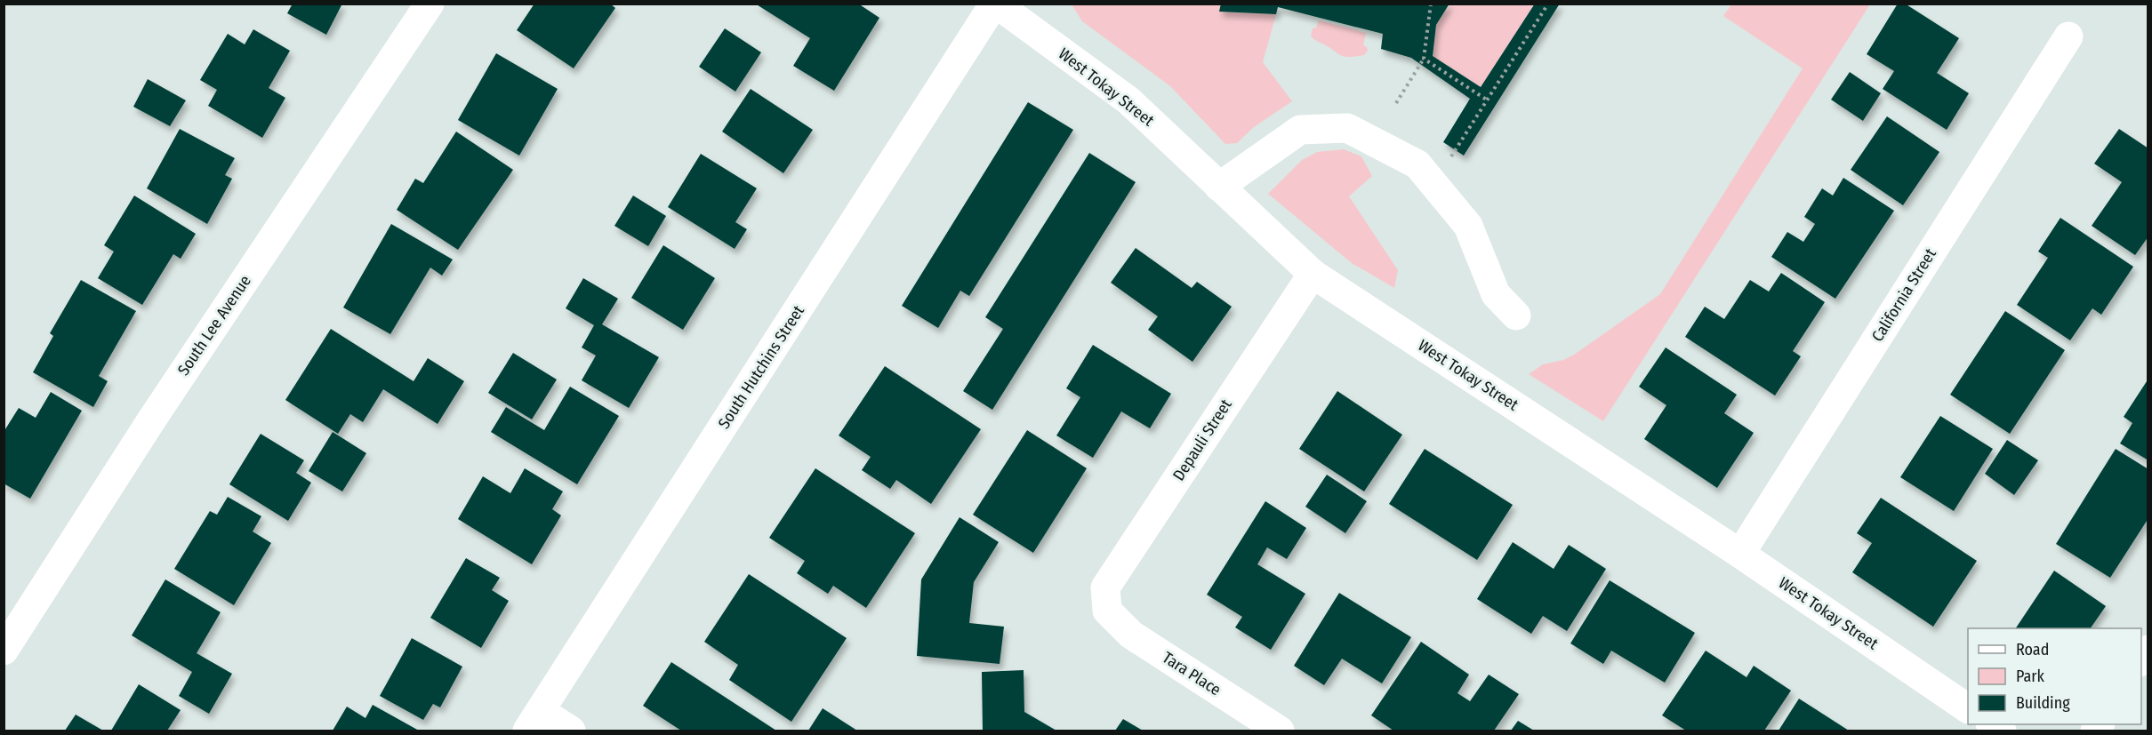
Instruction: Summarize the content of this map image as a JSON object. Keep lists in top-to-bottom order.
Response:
{
  "streets": {
    "street": [
      "West Tokay Street",
      "California Street",
      "South Lee Avenue",
      "South Hutchins Street",
      "Depauli Street",
      "Tara Place"
    ]
  },
  "crossings": [
    ["West Tokay Street", "California Street"],
    ["West Tokay Street", "South Hutchins Street"],
    ["West Tokay Street", "Depauli Street"],
    ["Depauli Street", "Tara Place"]
  ],
  "legend": ["Road", "Park", "Building"]
}
